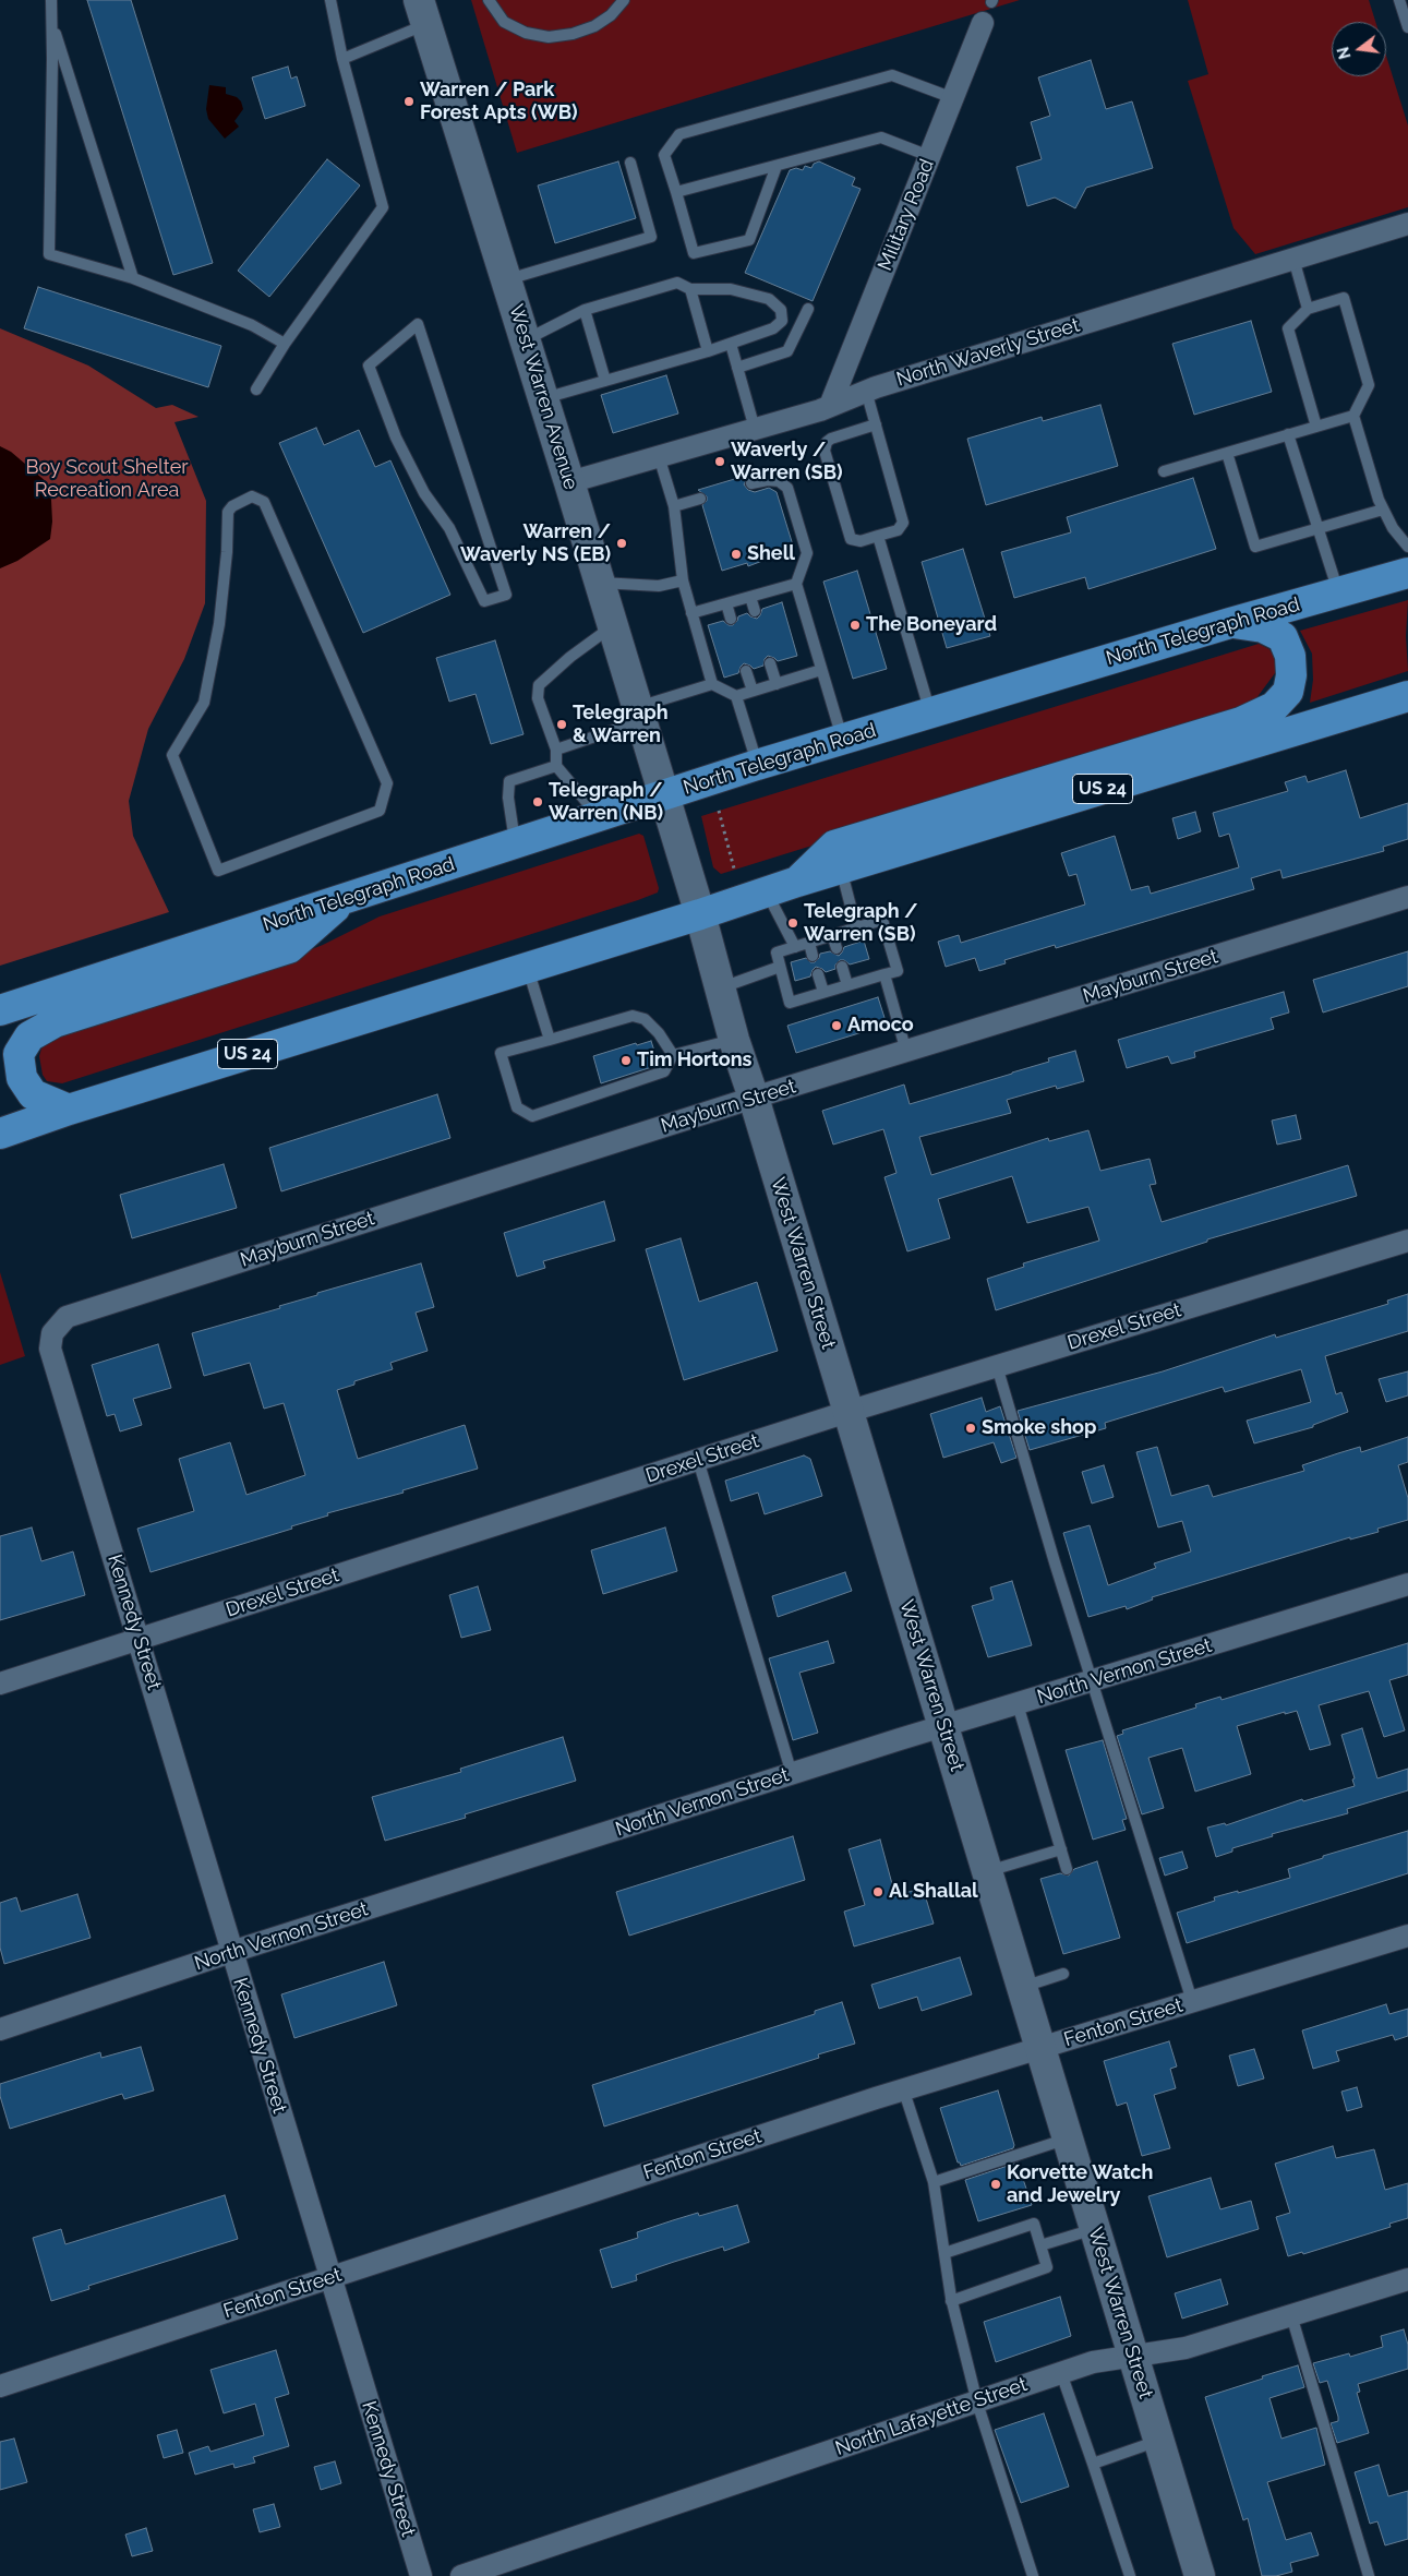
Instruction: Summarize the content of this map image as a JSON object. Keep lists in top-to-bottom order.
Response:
{
  "streets": {
    "main road": [
      "West Warren Avenue",
      "North Telegraph Road",
      "US 24",
      "West Warren Street"
    ],
    "street": [
      "Military Road",
      "North Waverly Street",
      "Mayburn Street",
      "Drexel Street",
      "Kennedy Street",
      "North Vernon Street",
      "Fenton Street",
      "North Lafayette Street"
    ]
  },
  "crossings": [
    ["Military Road", "North Waverly Street"],
    ["North Waverly Street", "West Warren Avenue"],
    ["West Warren Avenue", "North Telegraph Road"],
    ["West Warren Avenue", "West Warren Street"],
    ["North Telegraph Road", "West Warren Street"],
    ["US 24", "West Warren Street"],
    ["Mayburn Street", "West Warren Street"],
    ["Mayburn Street", "Kennedy Street"],
    ["West Warren Street", "Drexel Street"],
    ["West Warren Street", "North Vernon Street"],
    ["West Warren Street", "Fenton Street"],
    ["West Warren Street", "North Lafayette Street"],
    ["Drexel Street", "Kennedy Street"],
    ["Kennedy Street", "North Vernon Street"],
    ["Kennedy Street", "Fenton Street"]
  ],
  "parks": ["Boy Scout Shelter Recreation Area"],
  "places": [
    "Warren / Park Forest Apts (WB)",
    "Waverly / Warren (SB)",
    "Warren / Waverly NS (EB)",
    "Shell",
    "The Boneyard",
    "Telegraph & Warren",
    "Telegraph / Warren (NB)",
    "Telegraph / Warren (SB)",
    "Amoco",
    "Tim Hortons",
    "Smoke shop",
    "Al Shallal",
    "Korvette Watch and Jewelry"
  ],
  "north": "left"
}
